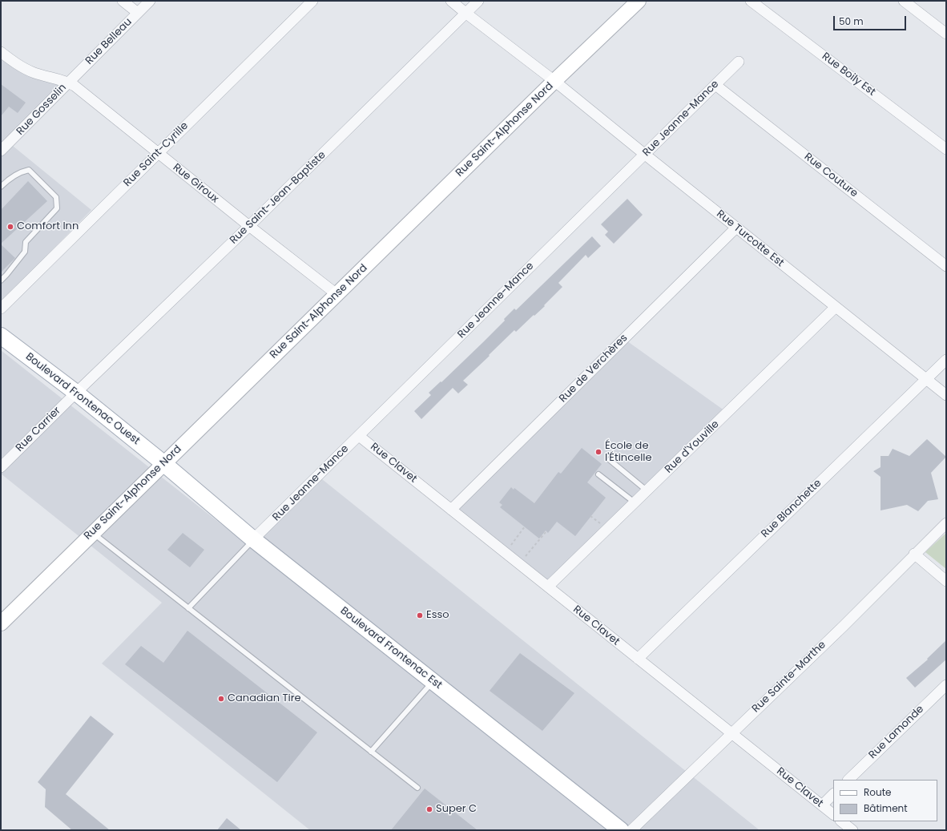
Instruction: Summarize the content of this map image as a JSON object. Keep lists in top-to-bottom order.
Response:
{
  "streets": {
    "main road": ["Rue Saint-Alphonse Nord", "Boulevard Frontenac Ouest", "Boulevard Frontenac Est"],
    "street": [
      "Rue Belleau",
      "Rue Boily Est",
      "Rue Gosselin",
      "Rue Jeanne-Mance",
      "Rue Saint-Cyrille",
      "Rue Couture",
      "Rue Giroux",
      "Rue Saint-Jean-Baptiste",
      "Rue Turcotte Est",
      "Rue de Verchères",
      "Rue Carrier",
      "Rue d'Youville",
      "Rue Clavet",
      "Rue Blanchette",
      "Rue Sainte-Marthe",
      "Rue Lamonde"
    ]
  },
  "crossings": [
    ["Rue Belleau", "Rue Gosselin"],
    ["Rue Belleau", "Rue Giroux"],
    ["Rue Gosselin", "Rue Giroux"],
    ["Rue Jeanne-Mance", "Rue Couture"],
    ["Rue Jeanne-Mance", "Rue Turcotte Est"],
    ["Rue Jeanne-Mance", "Rue Clavet"],
    ["Rue Jeanne-Mance", "Boulevard Frontenac Est"],
    ["Rue Saint-Alphonse Nord", "Rue Giroux"],
    ["Rue Saint-Alphonse Nord", "Rue Turcotte Est"],
    ["Rue Saint-Alphonse Nord", "Boulevard Frontenac Ouest"],
    ["Rue Saint-Alphonse Nord", "Boulevard Frontenac Est"],
    ["Rue Saint-Cyrille", "Rue Giroux"],
    ["Rue Giroux", "Rue Saint-Jean-Baptiste"],
    ["Rue Saint-Jean-Baptiste", "Rue Turcotte Est"],
    ["Rue Saint-Jean-Baptiste", "Boulevard Frontenac Ouest"],
    ["Rue Saint-Jean-Baptiste", "Rue Carrier"],
    ["Rue Turcotte Est", "Rue de Verchères"],
    ["Rue Turcotte Est", "Rue d'Youville"],
    ["Rue Turcotte Est", "Rue Blanchette"],
    ["Rue de Verchères", "Rue Clavet"],
    ["Boulevard Frontenac Ouest", "Rue Carrier"],
    ["Boulevard Frontenac Ouest", "Boulevard Frontenac Est"],
    ["Rue d'Youville", "Rue Clavet"],
    ["Rue Clavet", "Rue Blanchette"],
    ["Rue Clavet", "Rue Sainte-Marthe"]
  ],
  "places": [
    "Comfort Inn",
    "École de l'Étincelle",
    "Esso",
    "Canadian Tire",
    "Super C"
  ],
  "legend": ["Route", "Bâtiment"],
  "scale_bar": "50 m"
}
